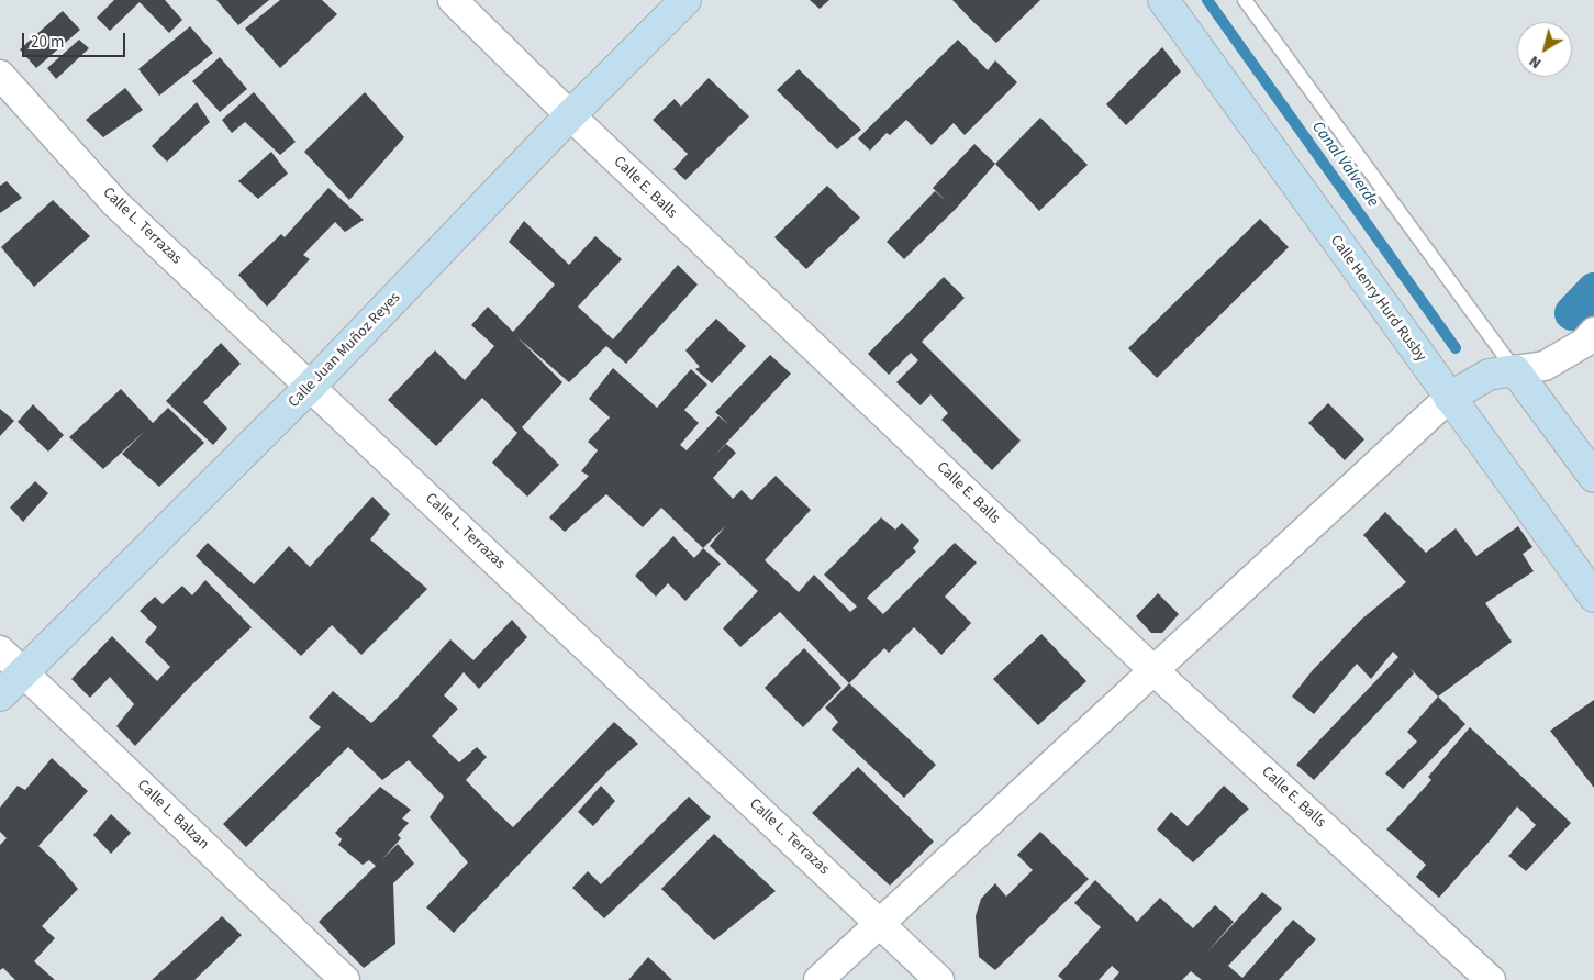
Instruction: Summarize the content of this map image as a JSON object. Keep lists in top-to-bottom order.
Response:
{
  "streets": {
    "street": [
      "Calle E. Balls",
      "Calle L. Terrazas",
      "Calle Henry Hurd Rusby",
      "Calle Juan Muñoz Reyes",
      "Calle L. Balzan"
    ]
  },
  "crossings": [
    ["Calle E. Balls", "Calle Juan Muñoz Reyes"],
    ["Calle L. Terrazas", "Calle Juan Muñoz Reyes"],
    ["Calle Juan Muñoz Reyes", "Calle L. Balzan"]
  ],
  "water": ["Canal Valverde"],
  "scale_bar": "20 m",
  "north": "bottom left"
}
